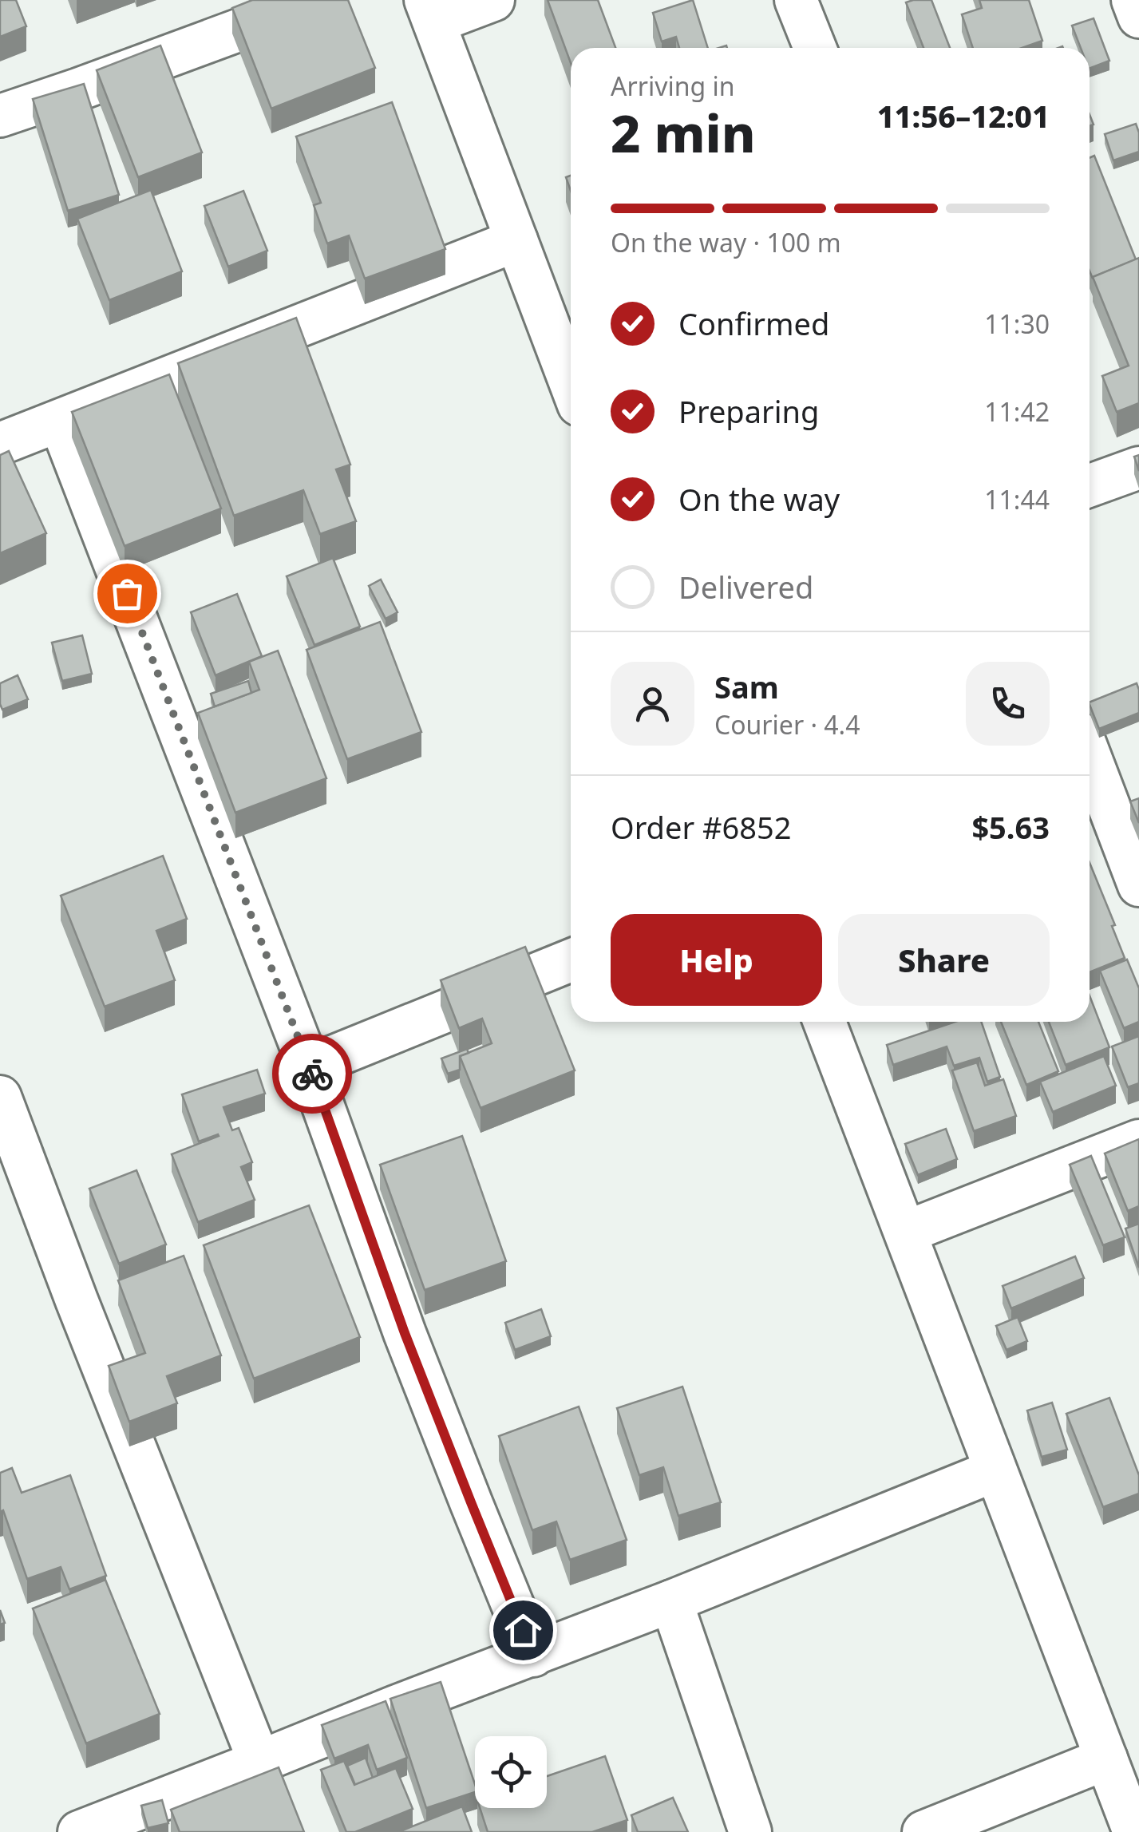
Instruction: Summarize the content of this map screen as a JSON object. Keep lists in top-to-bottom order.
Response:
{
  "page": {
    "heading": ["2 min", "Arriving in", "11:56–12:01"],
    "panel": [
      "Sam",
      "Courier · 4.4",
      "Order #6852",
      "$5.63"
    ],
    "bar": "On the way · 100 m",
    "list": [
      ["Confirmed", "11:30"],
      ["Preparing", "11:42"],
      ["On the way", "11:44"],
      "Delivered"
    ],
    "buttons": ["Help", "Share"]
  }
}
